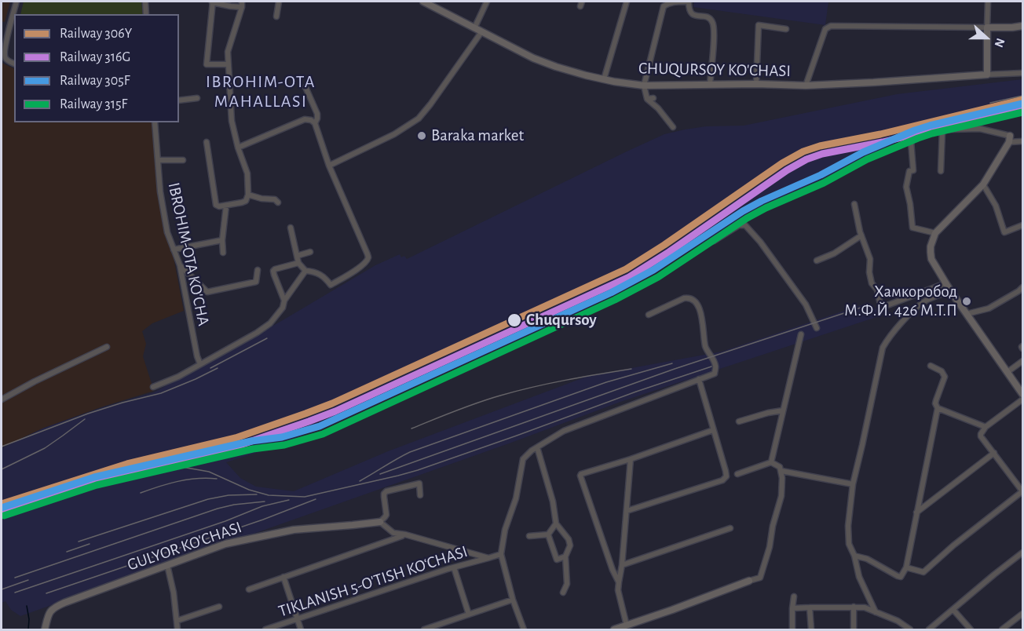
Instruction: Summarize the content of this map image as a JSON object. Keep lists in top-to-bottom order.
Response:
{
  "streets": {
    "street": [
      "CHUQURSOY KO'CHASI",
      "IBROHIM-OTA KO'CHA",
      "GULYOR KO'CHASI",
      "TIKLANISH 5-O'TISH KO‘CHASI"
    ]
  },
  "districts": ["IBROHIM-OTA MAHALLASI"],
  "places": ["Baraka market", "Хамкоробод М.Ф.Й. 426 М.Т.П", "Chuqursoy"],
  "lines": [
    "rail line 306Y",
    "rail line 305F",
    "rail line 316G",
    "rail line 315F"
  ],
  "legend": [
    "Railway 306Y",
    "Railway 316G",
    "Railway 305F",
    "Railway 315F"
  ],
  "north": "right"
}
